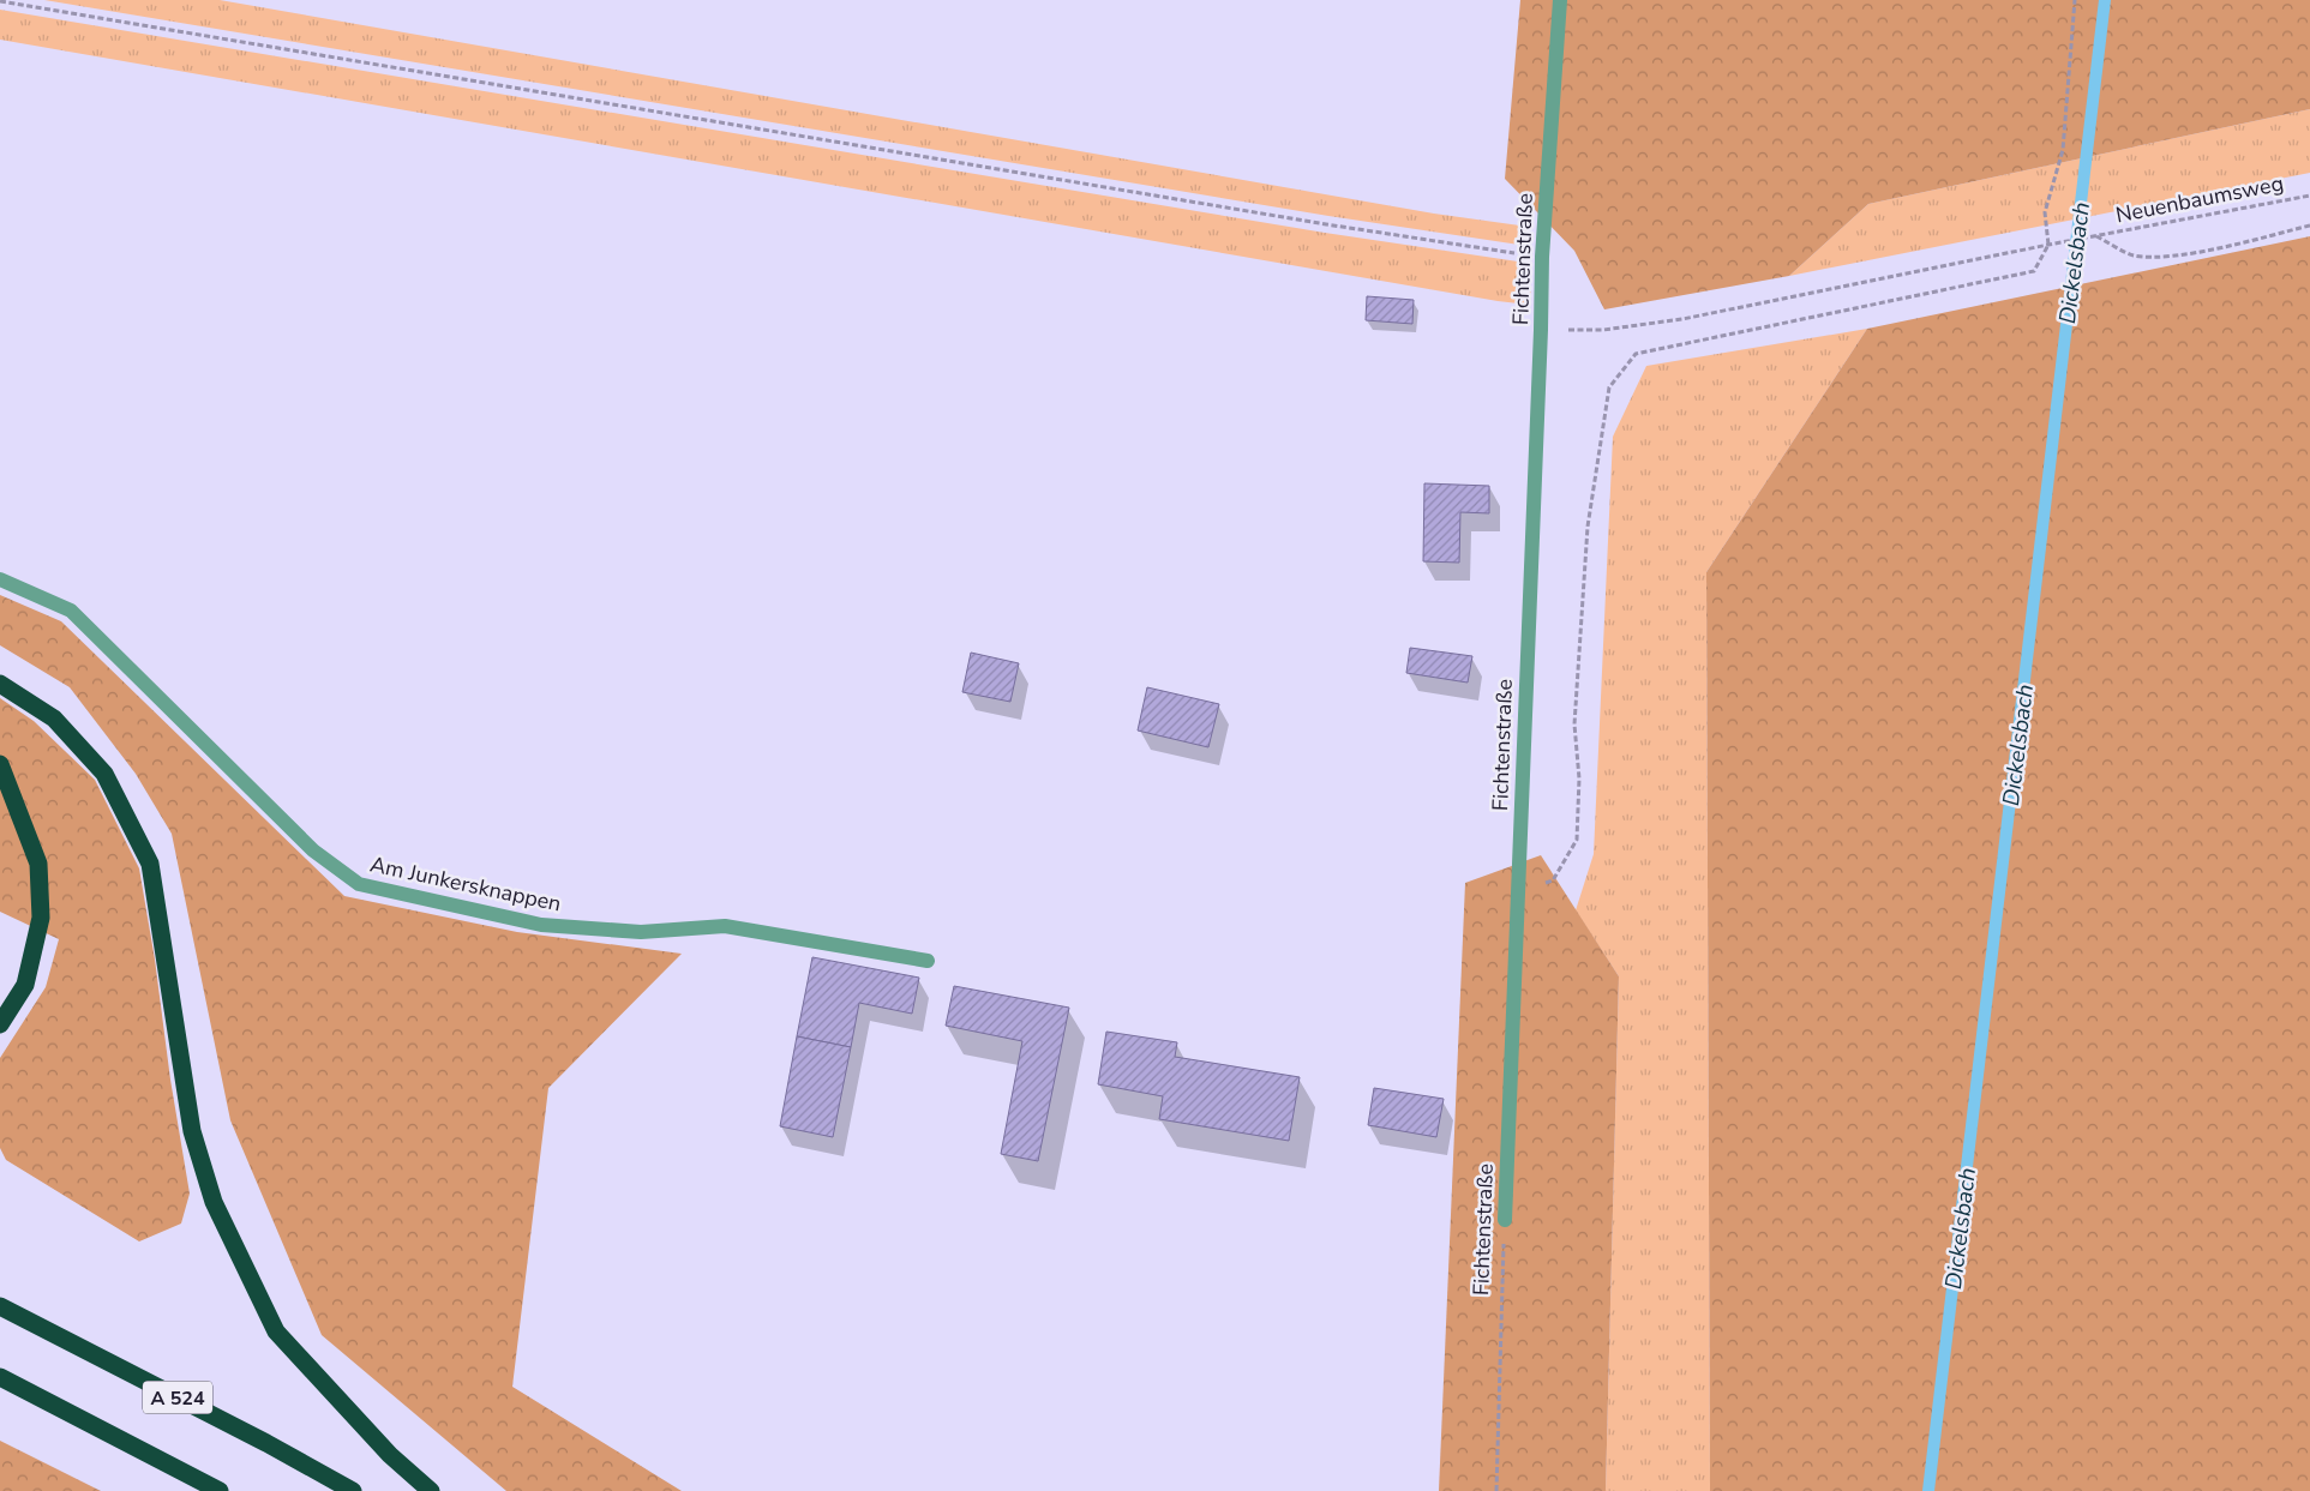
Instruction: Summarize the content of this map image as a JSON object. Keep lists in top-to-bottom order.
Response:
{
  "streets": {
    "highway": ["A 524"],
    "street": ["Fichtenstraße", "Am Junkersknappen"],
    "path": ["Neuenbaumsweg"]
  },
  "crossings": [
    ["Neuenbaumsweg", "Fichtenstraße"]
  ],
  "water": ["Dickelsbach"]
}
